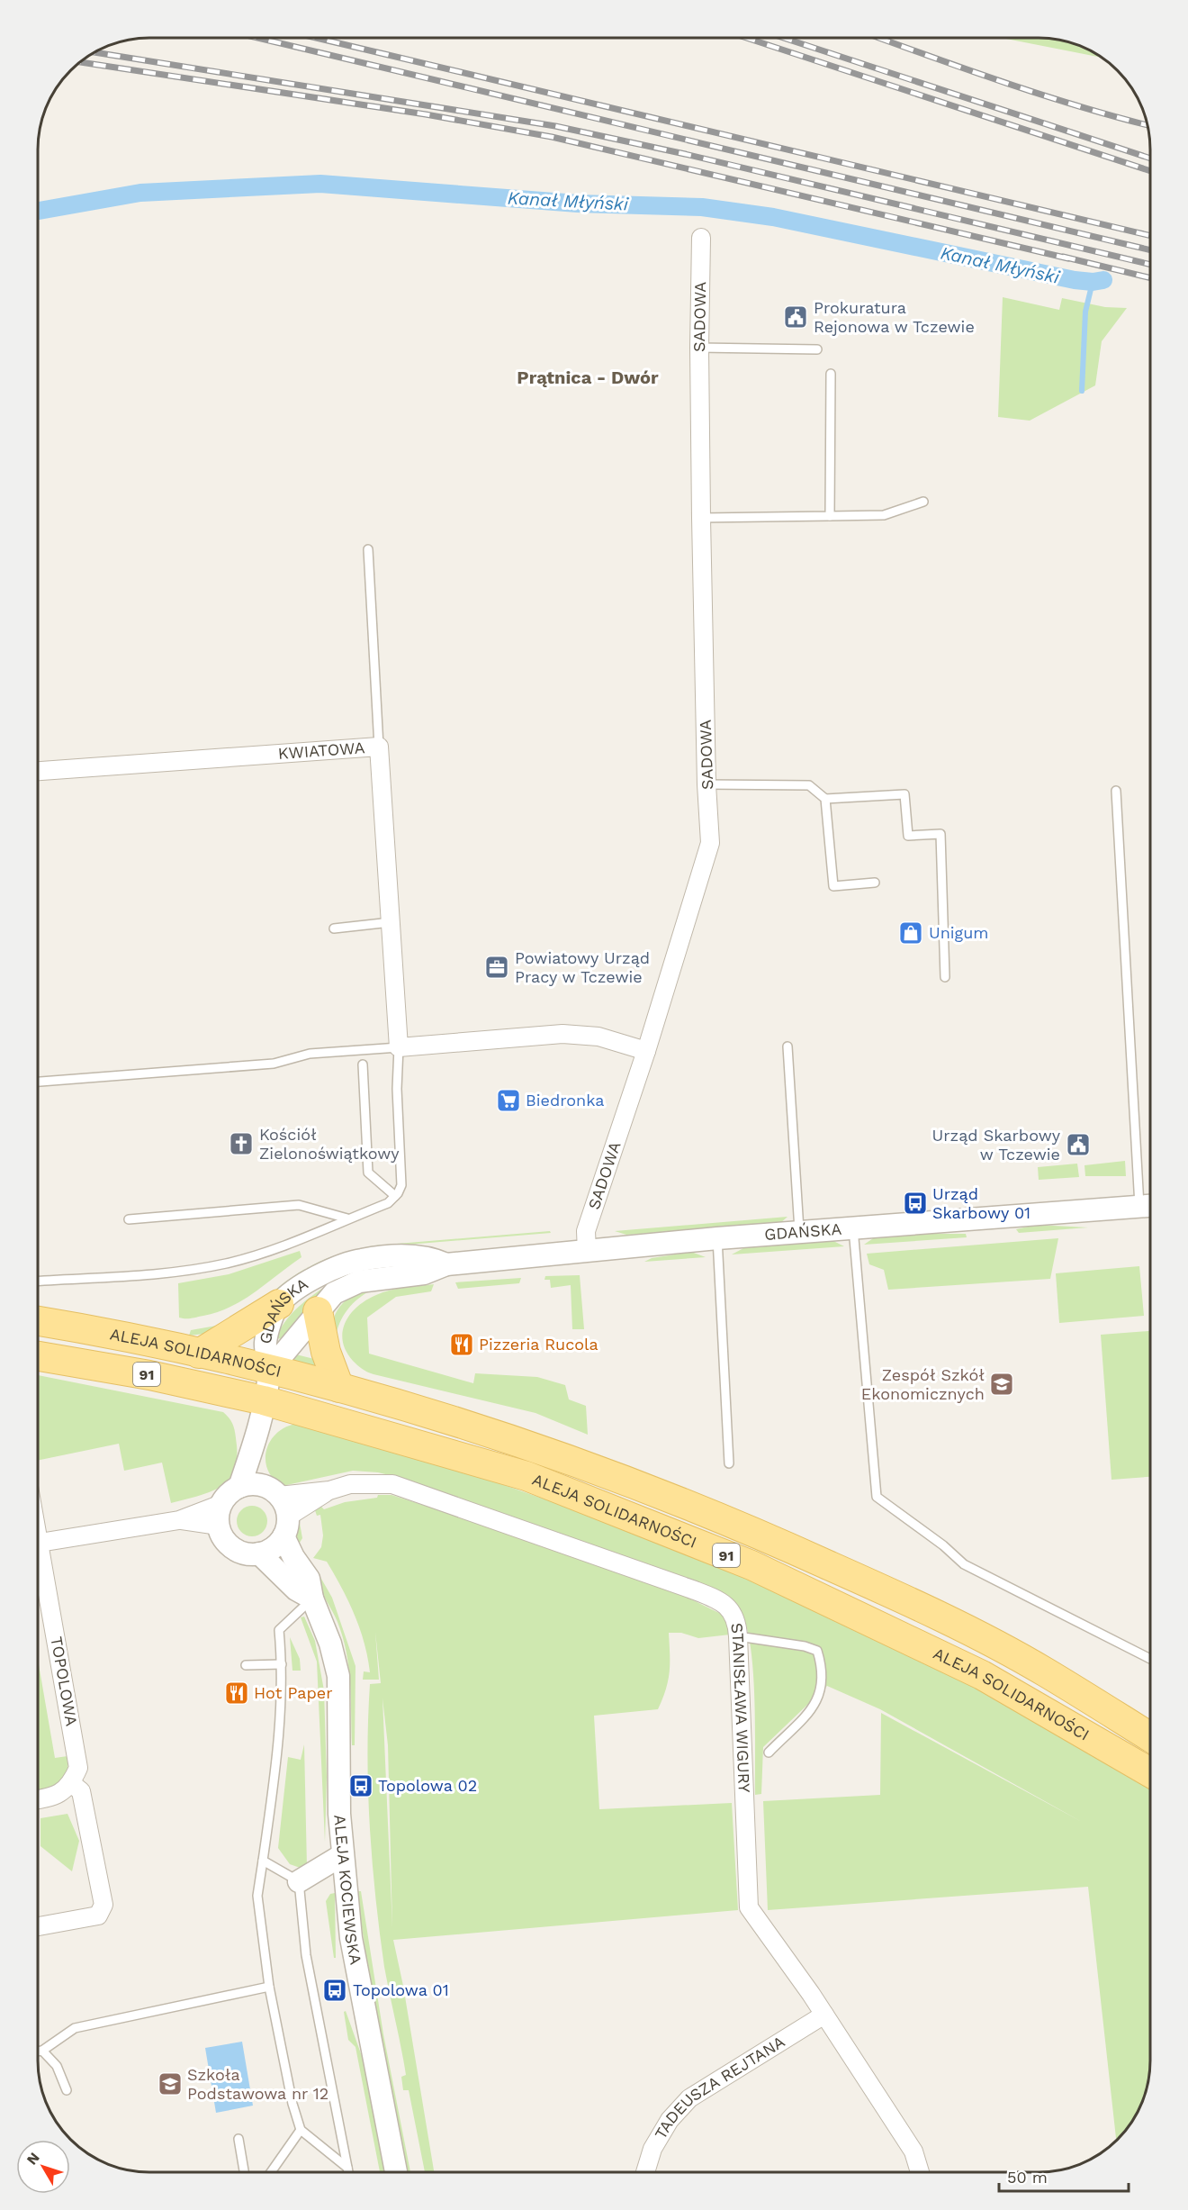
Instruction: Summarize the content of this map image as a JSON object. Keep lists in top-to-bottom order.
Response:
{
  "streets": {
    "main road": ["ALEJA SOLIDARNOŚCI", "91"],
    "street": [
      "SADOWA",
      "KWIATOWA",
      "GDAŃSKA",
      "TOPOLOWA",
      "STANISŁAWA WIGURY",
      "ALEJA KOCIEWSKA",
      "TADEUSZA REJTANA"
    ]
  },
  "crossings": [
    ["SADOWA", "GDAŃSKA"],
    ["GDAŃSKA", "ALEJA SOLIDARNOŚCI"],
    ["STANISŁAWA WIGURY", "ALEJA KOCIEWSKA"],
    ["STANISŁAWA WIGURY", "TADEUSZA REJTANA"]
  ],
  "districts": ["Prątnica - Dwór"],
  "water": ["Kanał Młyński"],
  "places": {
    "public building": ["Prokuratura Rejonowa w Tczewie", "Urząd Skarbowy w Tczewie"],
    "shop": ["Unigum"],
    "office": ["Powiatowy Urząd Pracy w Tczewie"],
    "supermarket": ["Biedronka"],
    "church": ["Kościół Zielonoświątkowy"],
    "bus stop": ["Urząd Skarbowy 01", "Topolowa 02", "Topolowa 01"],
    "restaurant": ["Pizzeria Rucola", "Hot Paper"],
    "school or university": ["Zespół Szkół Ekonomicznych", "Szkoła Podstawowa nr 12"]
  },
  "scale_bar": "50 m",
  "north": "top left"
}
